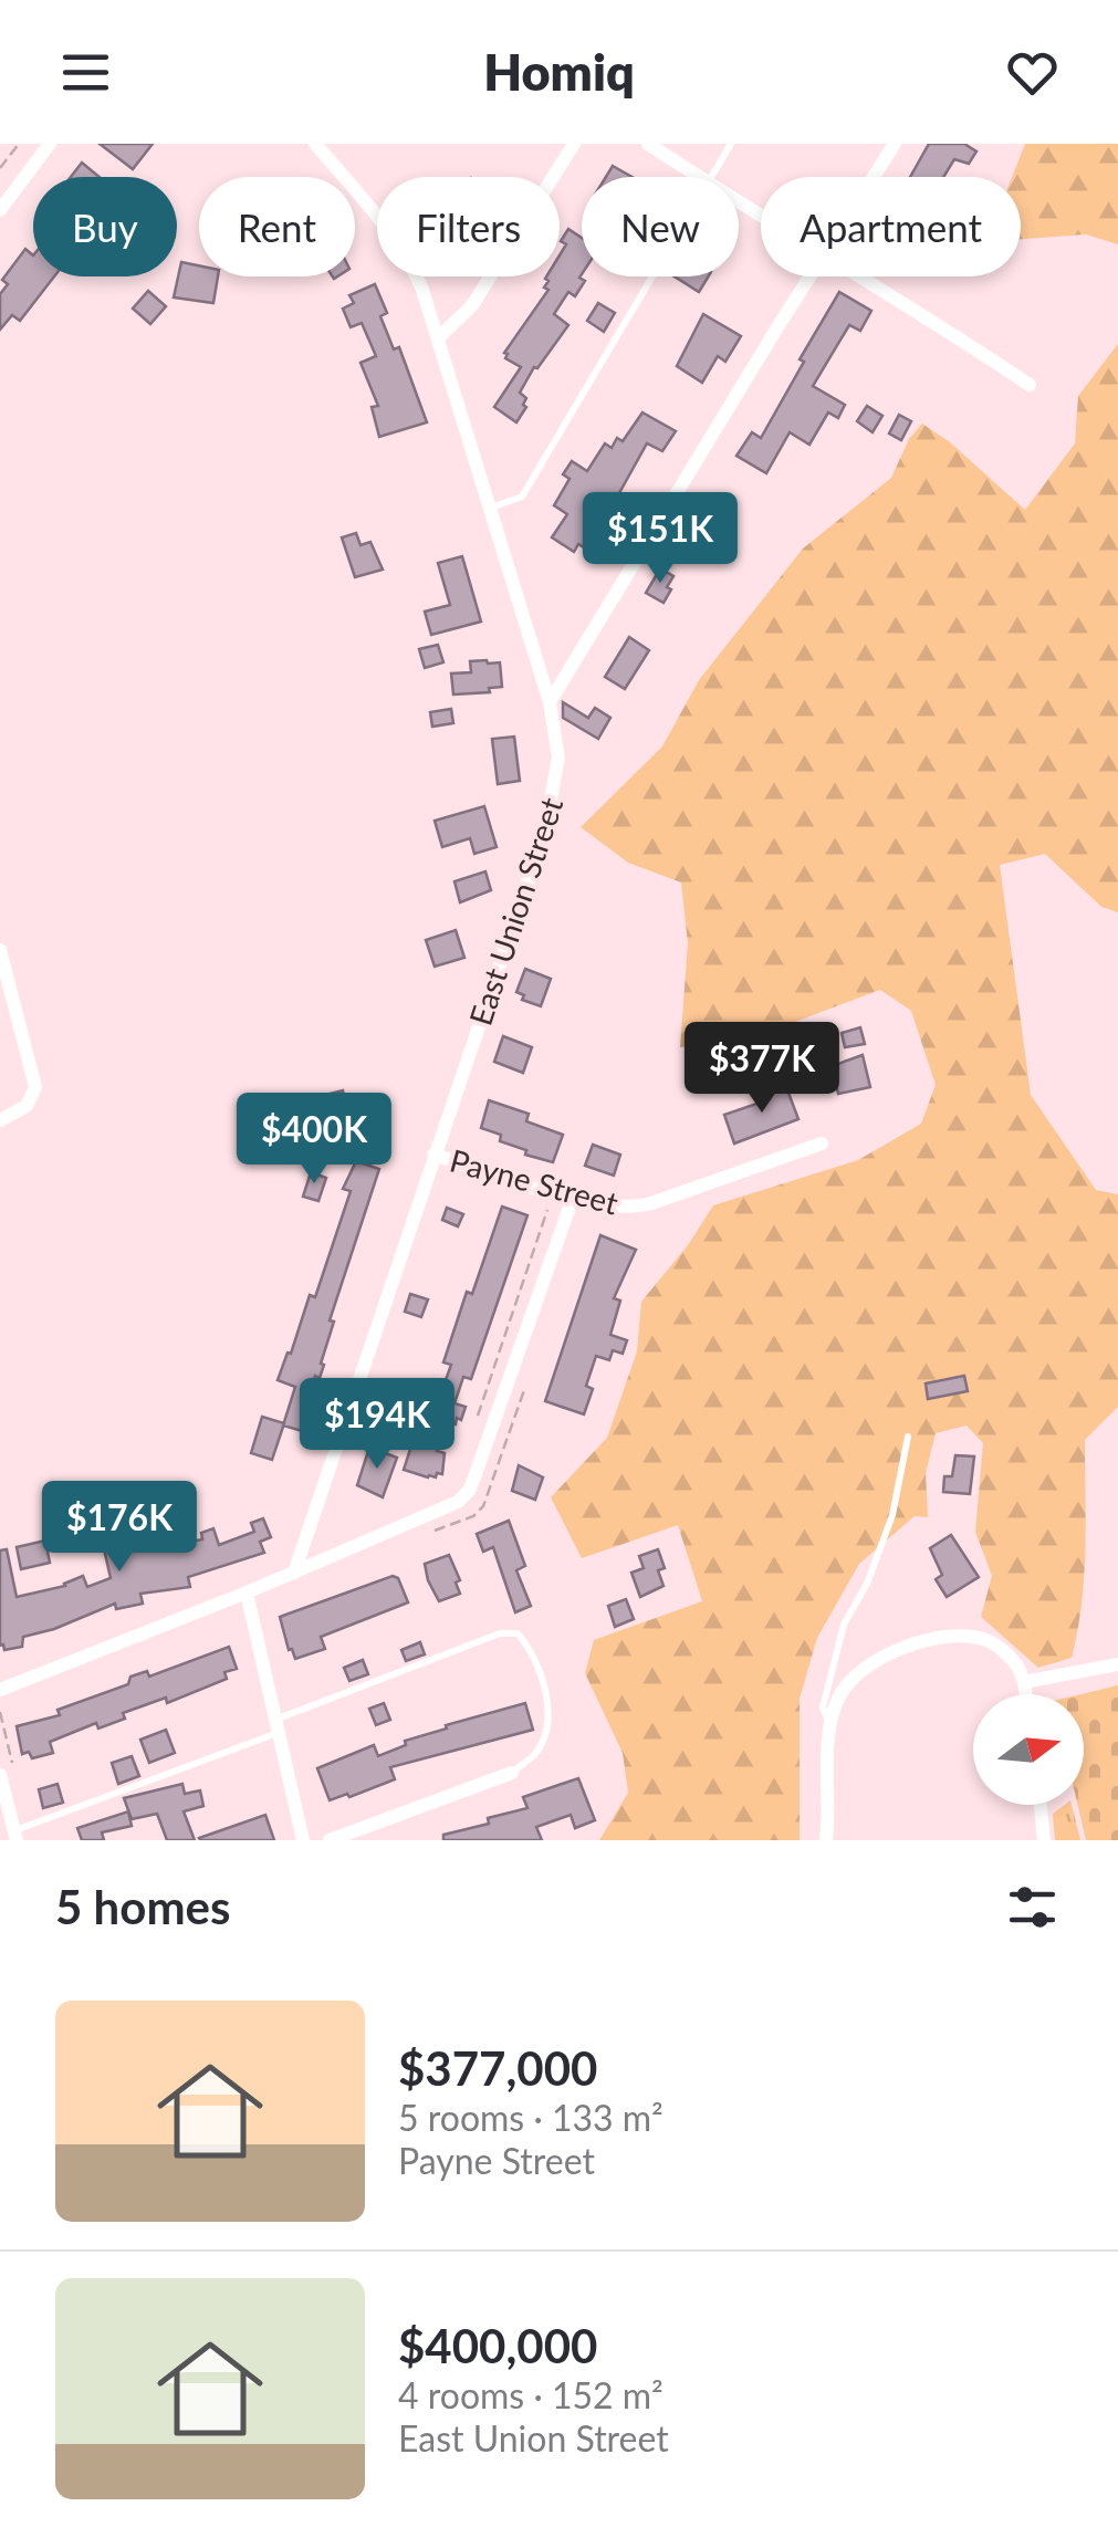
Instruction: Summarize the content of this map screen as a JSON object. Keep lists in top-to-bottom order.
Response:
{
  "streets": {
    "street": ["East Union Street", "Payne Street"]
  },
  "crossings": [
    ["East Union Street", "Payne Street"]
  ],
  "north": "right",
  "page": {
    "header": "Homiq",
    "chip": [
      "Buy",
      "Rent",
      "Filters",
      "New",
      "Apartment"
    ],
    "price": [
      "$151K",
      "$377K",
      "$400K",
      "$194K",
      "$176K"
    ],
    "heading": "5 homes",
    "list": [
      {
        "name": "$377,000",
        "note": "5 rooms · 133 m² · Payne Street"
      },
      {
        "name": "$400,000",
        "note": "4 rooms · 152 m² · East Union Street"
      }
    ]
  }
}
